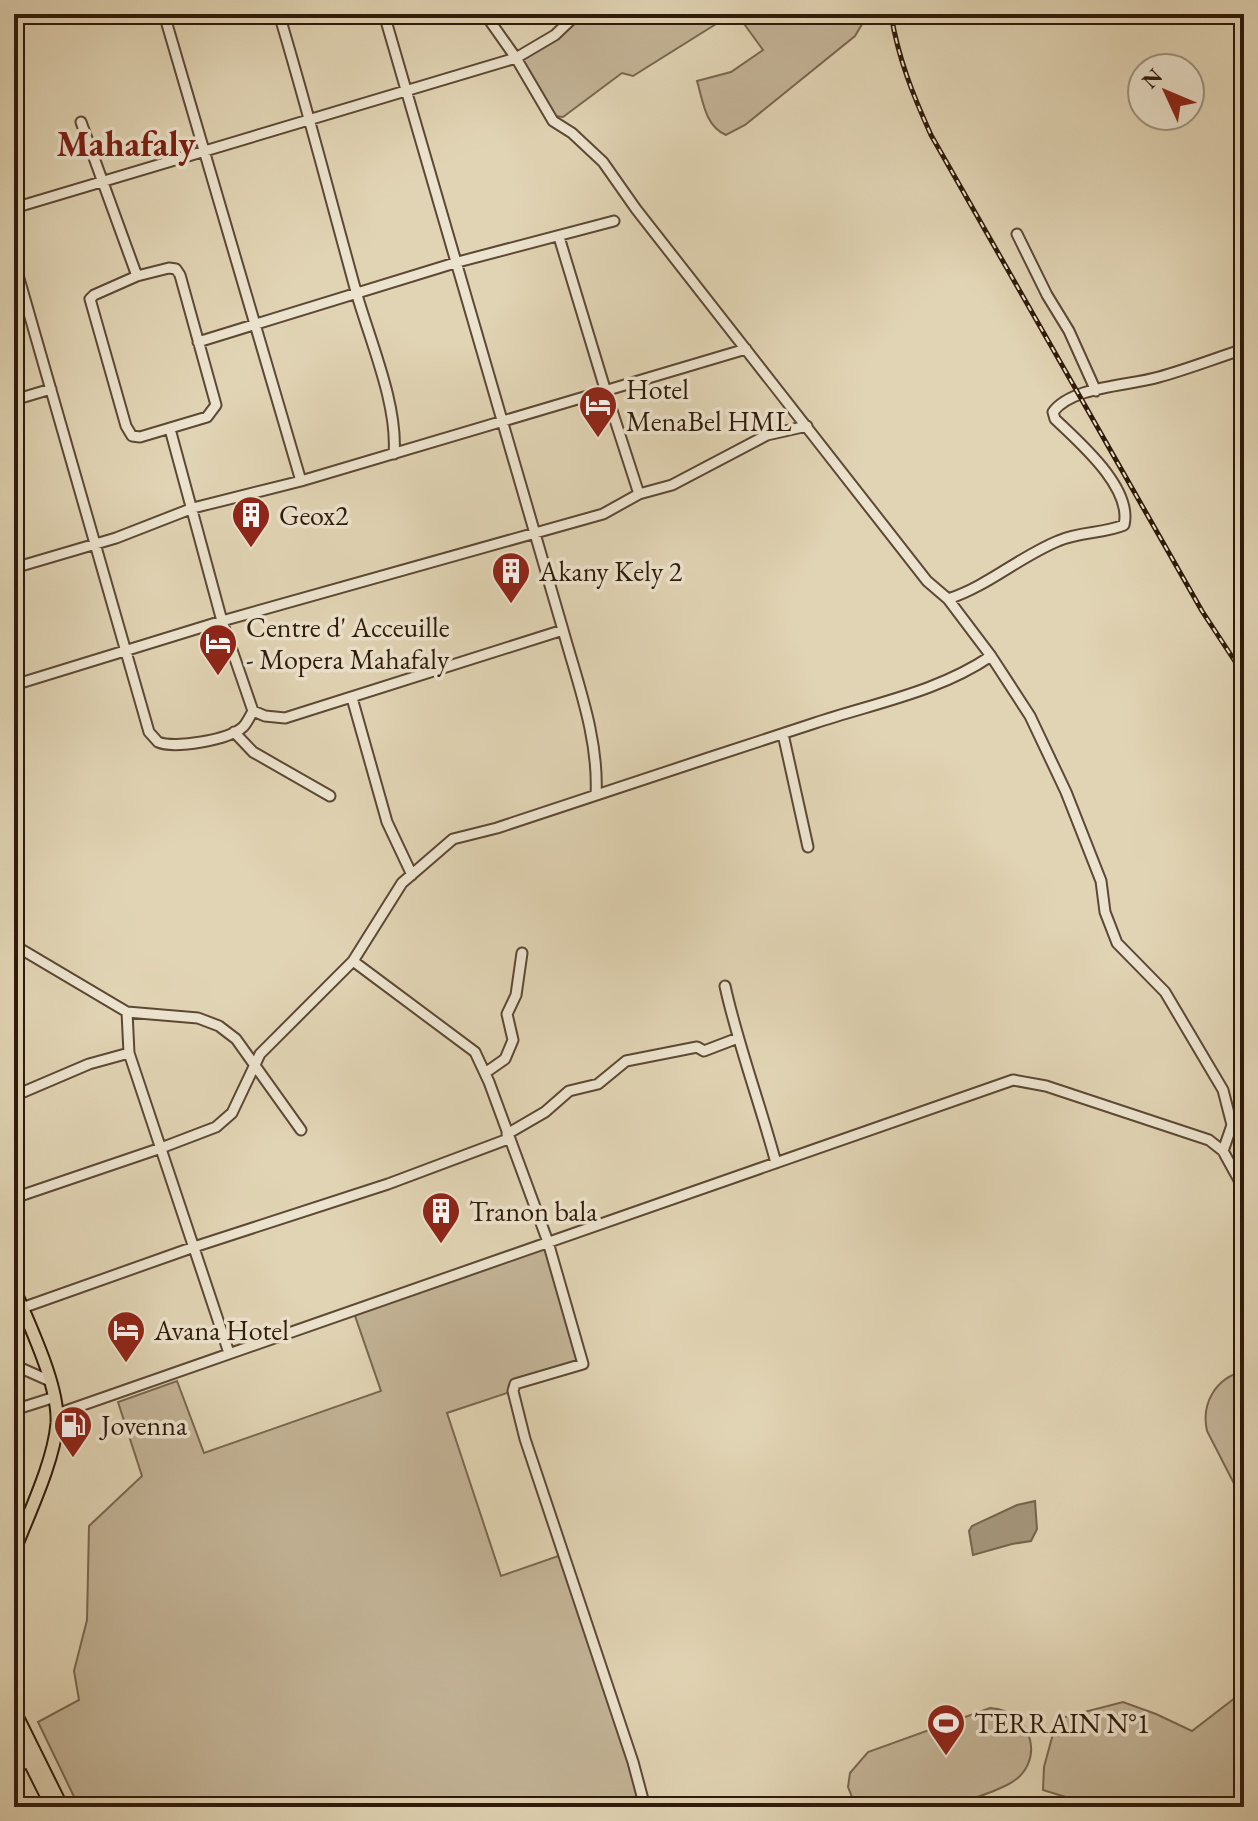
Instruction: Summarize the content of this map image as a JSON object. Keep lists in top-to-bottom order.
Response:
{
  "districts": ["Mahafaly"],
  "places": {
    "hotel": ["Hotel MenaBel HML", "Centre d' Acceuille - Mopera Mahafaly", "Avana Hotel"],
    "building": ["Geox2", "Akany Kely 2", "Tranon bala"],
    "fuel station": ["Jovenna"],
    "sports": ["TERRAIN N°1"]
  },
  "north": "top left"
}
